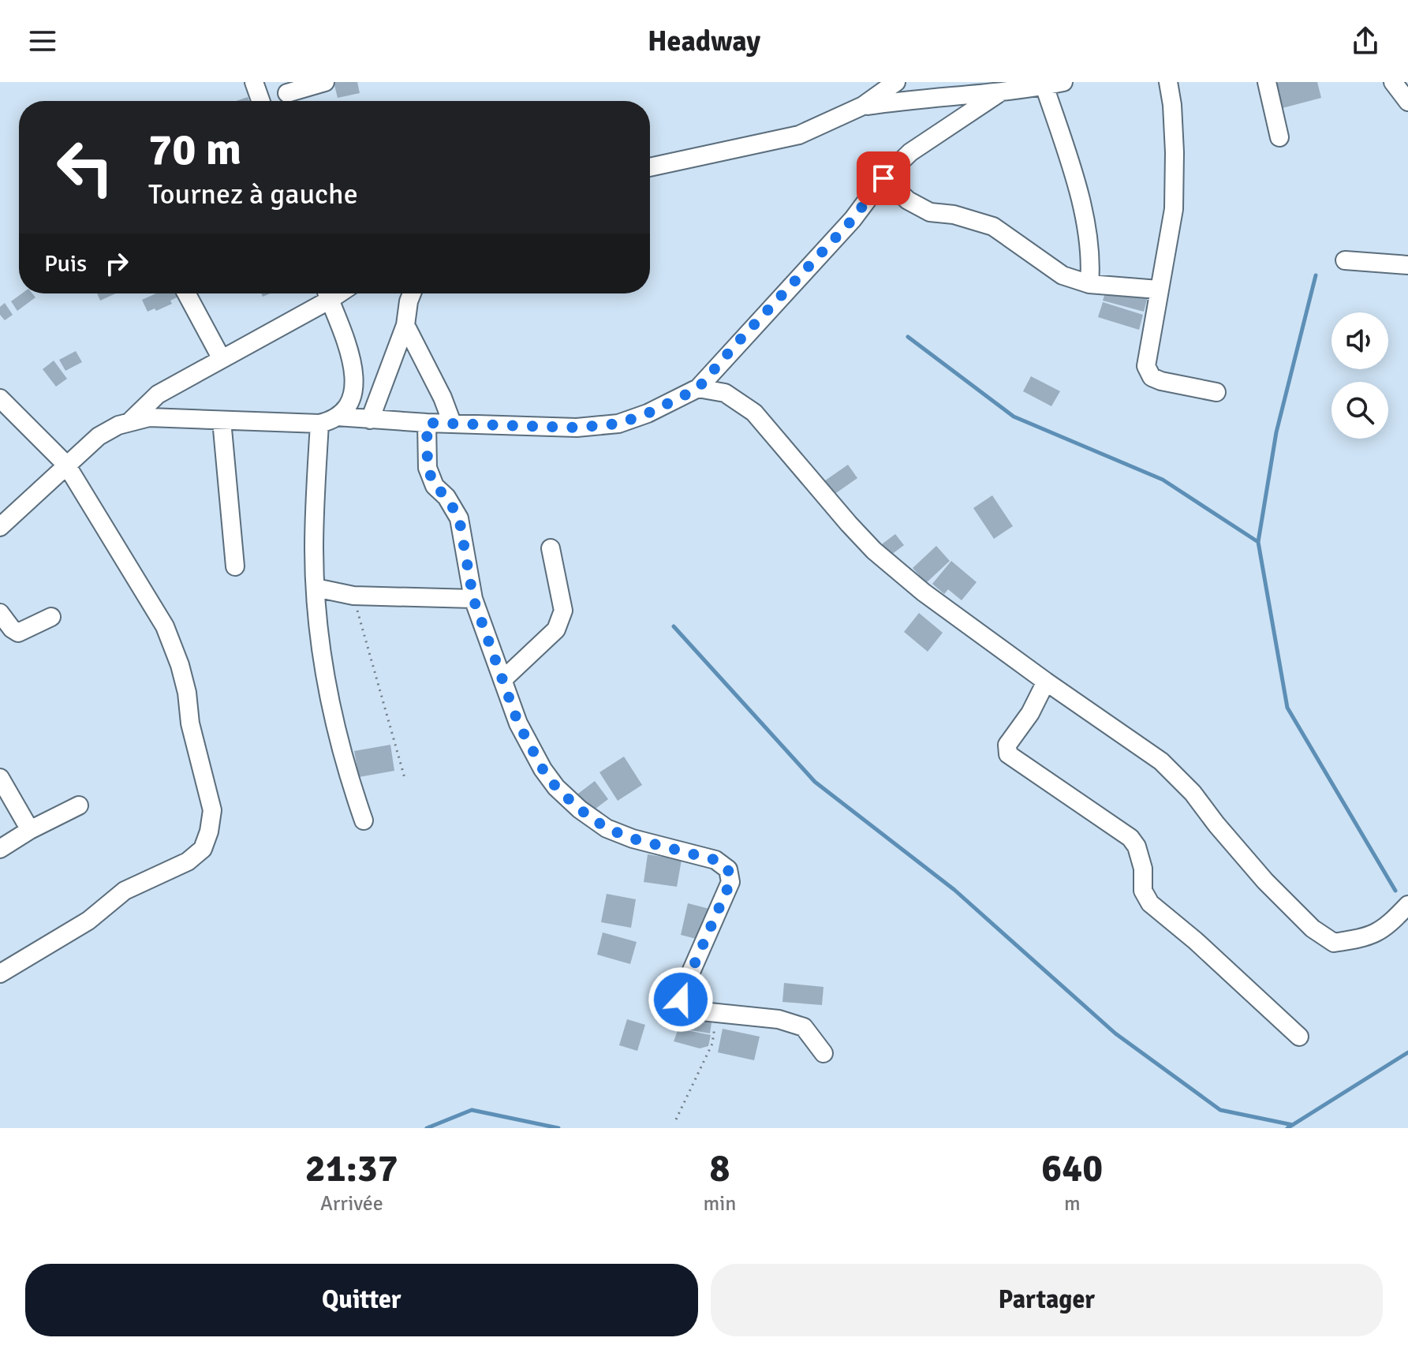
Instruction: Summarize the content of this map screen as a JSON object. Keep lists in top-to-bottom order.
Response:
{
  "page": {
    "header": "Headway",
    "turn": ["70 m", "Tournez à gauche"],
    "then": "Puis",
    "eta": [
      "21:37",
      "Arrivée",
      "8",
      "min",
      "640",
      "m"
    ],
    "buttons": ["Quitter", "Partager"]
  }
}
